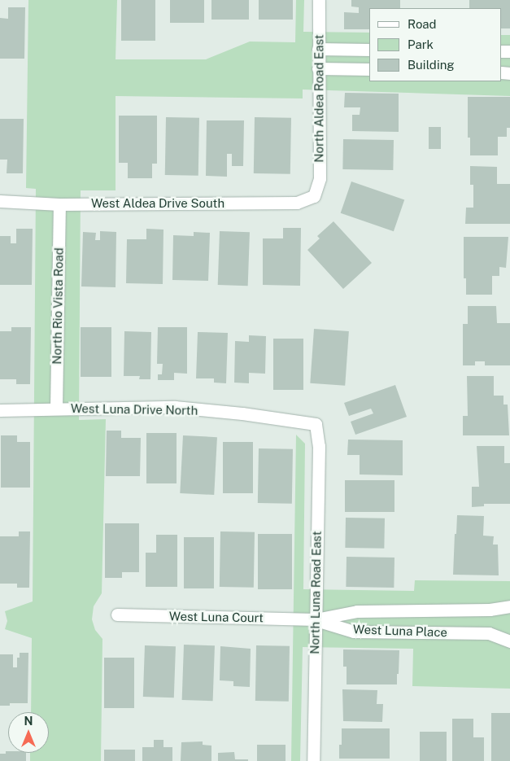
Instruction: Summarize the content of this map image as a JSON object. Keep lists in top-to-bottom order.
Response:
{
  "streets": {
    "street": [
      "North Aldea Road East",
      "West Aldea Drive South",
      "North Rio Vista Road",
      "West Luna Drive North",
      "North Luna Road East",
      "West Luna Court",
      "West Luna Place"
    ]
  },
  "crossings": [
    ["North Aldea Road East", "West Aldea Drive South"],
    ["West Aldea Drive South", "North Rio Vista Road"],
    ["North Rio Vista Road", "West Luna Drive North"],
    ["West Luna Drive North", "North Luna Road East"],
    ["North Luna Road East", "West Luna Court"],
    ["North Luna Road East", "West Luna Place"],
    ["West Luna Court", "West Luna Place"]
  ],
  "legend": ["Road", "Park", "Building"],
  "north": "top"
}
